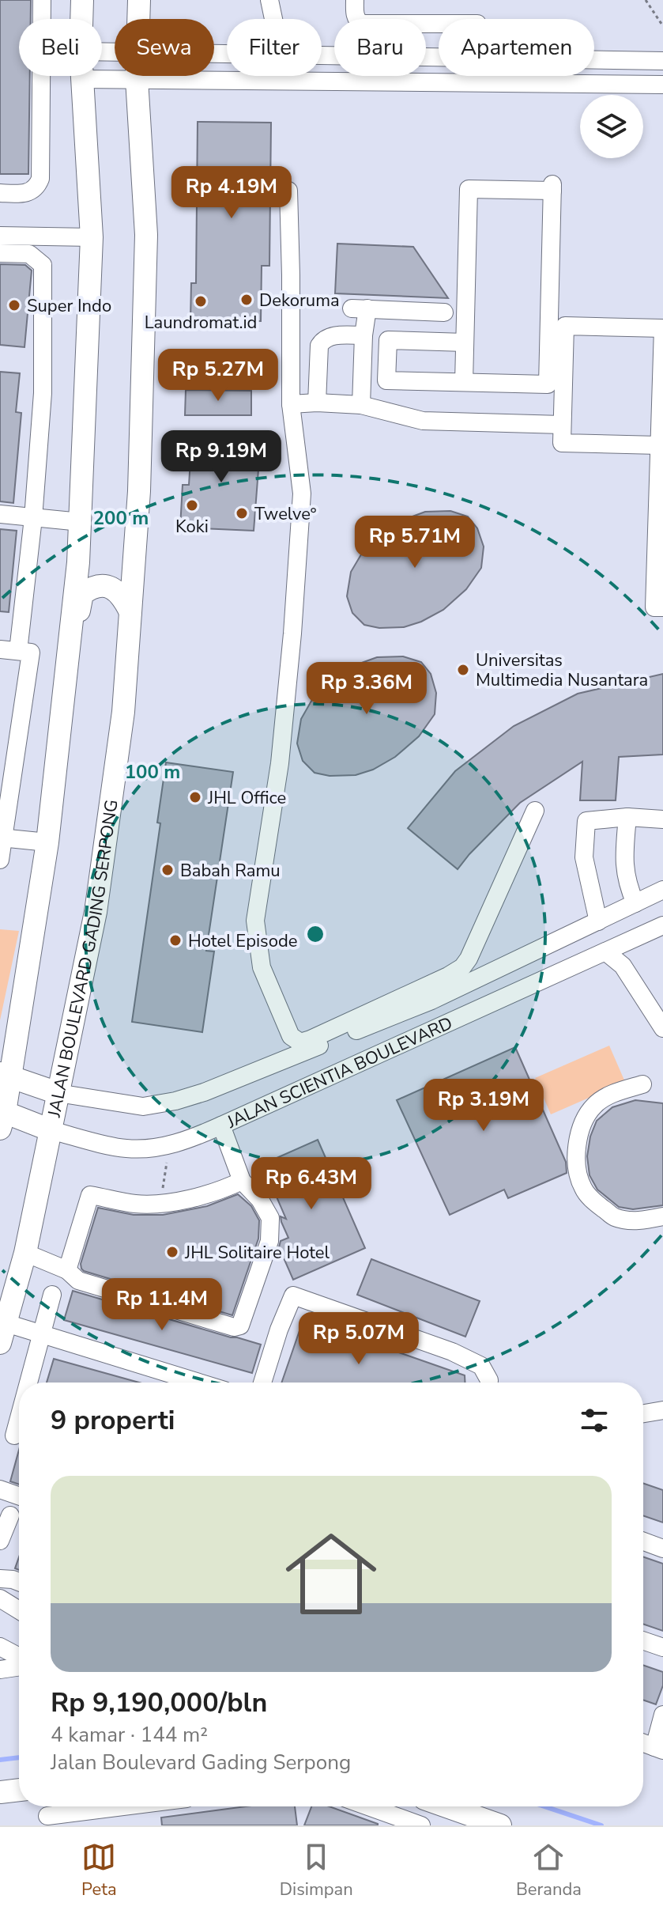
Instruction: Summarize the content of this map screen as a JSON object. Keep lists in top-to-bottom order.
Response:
{
  "streets": {
    "main road": ["JALAN BOULEVARD GADING SERPONG", "JALAN SCIENTIA BOULEVARD"]
  },
  "crossings": [
    ["JALAN BOULEVARD GADING SERPONG", "JALAN SCIENTIA BOULEVARD"]
  ],
  "places": [
    "Dekoruma",
    "Laundromat.id",
    "Super Indo",
    "Koki",
    "Twelve°",
    "Universitas Multimedia Nusantara",
    "JHL Office",
    "Babah Ramu",
    "Hotel Episode",
    "JHL Solitaire Hotel"
  ],
  "page": {
    "chip": [
      "Beli",
      "Sewa",
      "Filter",
      "Baru",
      "Apartemen"
    ],
    "price": [
      "Rp 4.19M",
      "Rp 5.27M",
      "Rp 9.19M",
      "Rp 5.71M",
      "Rp 3.36M",
      "Rp 3.19M",
      "Rp 6.43M",
      "Rp 11.4M",
      "Rp 5.07M"
    ],
    "heading": "9 properti",
    "list": [
      {
        "name": "Rp 9,190,000/bln",
        "note": "4 kamar · 144 m² · Jalan Boulevard Gading Serpong"
      }
    ],
    "tabs": ["Peta", "Disimpan", "Beranda"]
  },
  "rings": ["200 m", "100 m"]
}
